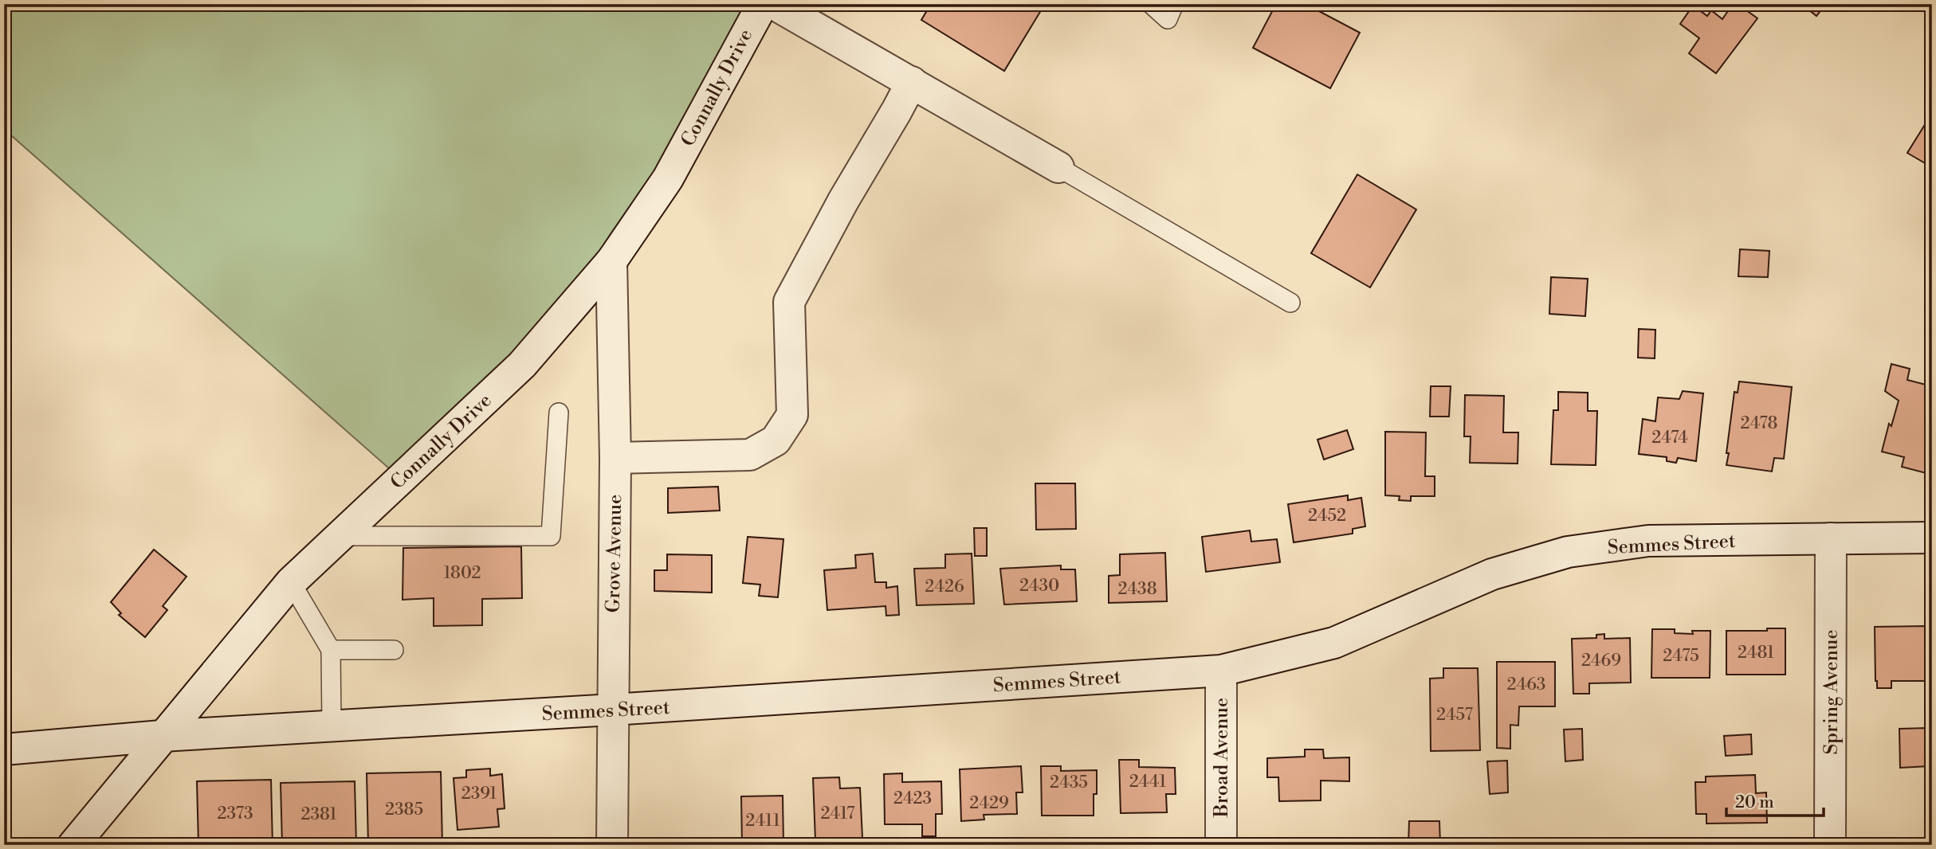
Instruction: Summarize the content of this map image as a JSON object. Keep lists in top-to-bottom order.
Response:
{
  "streets": {
    "street": [
      "Connally Drive",
      "Semmes Street",
      "Grove Avenue",
      "Spring Avenue",
      "Broad Avenue"
    ]
  },
  "crossings": [
    ["Connally Drive", "Semmes Street"],
    ["Connally Drive", "Grove Avenue"],
    ["Semmes Street", "Grove Avenue"],
    ["Semmes Street", "Spring Avenue"],
    ["Semmes Street", "Broad Avenue"]
  ],
  "house_numbers": [
    "2478",
    "2474",
    "2452",
    "1802",
    "2430",
    "2426",
    "2438",
    "2481",
    "2475",
    "2469",
    "2463",
    "2457",
    "2441",
    "2435",
    "2391",
    "2423",
    "2429",
    "2385",
    "2373",
    "2417",
    "2381",
    "2411"
  ],
  "scale_bar": "20 m"
}
